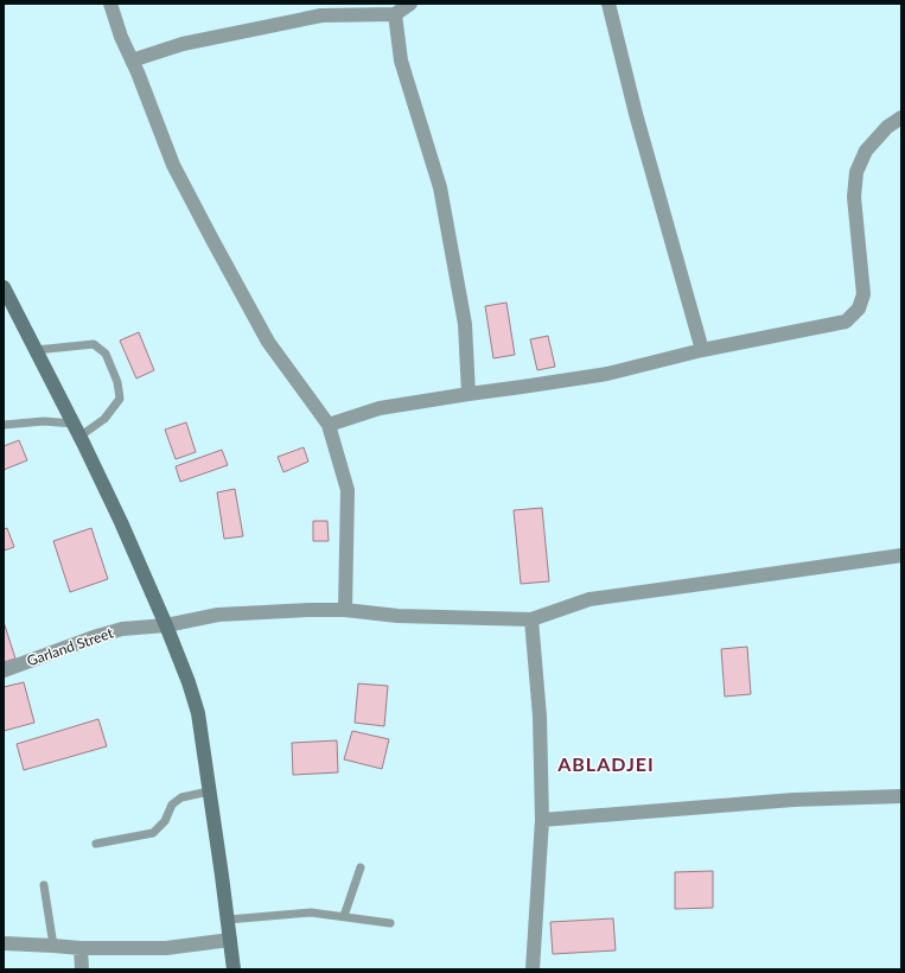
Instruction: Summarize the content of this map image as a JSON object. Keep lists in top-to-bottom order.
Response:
{
  "streets": {
    "street": ["Garland Street"]
  },
  "districts": ["ABLADJEI"]
}
